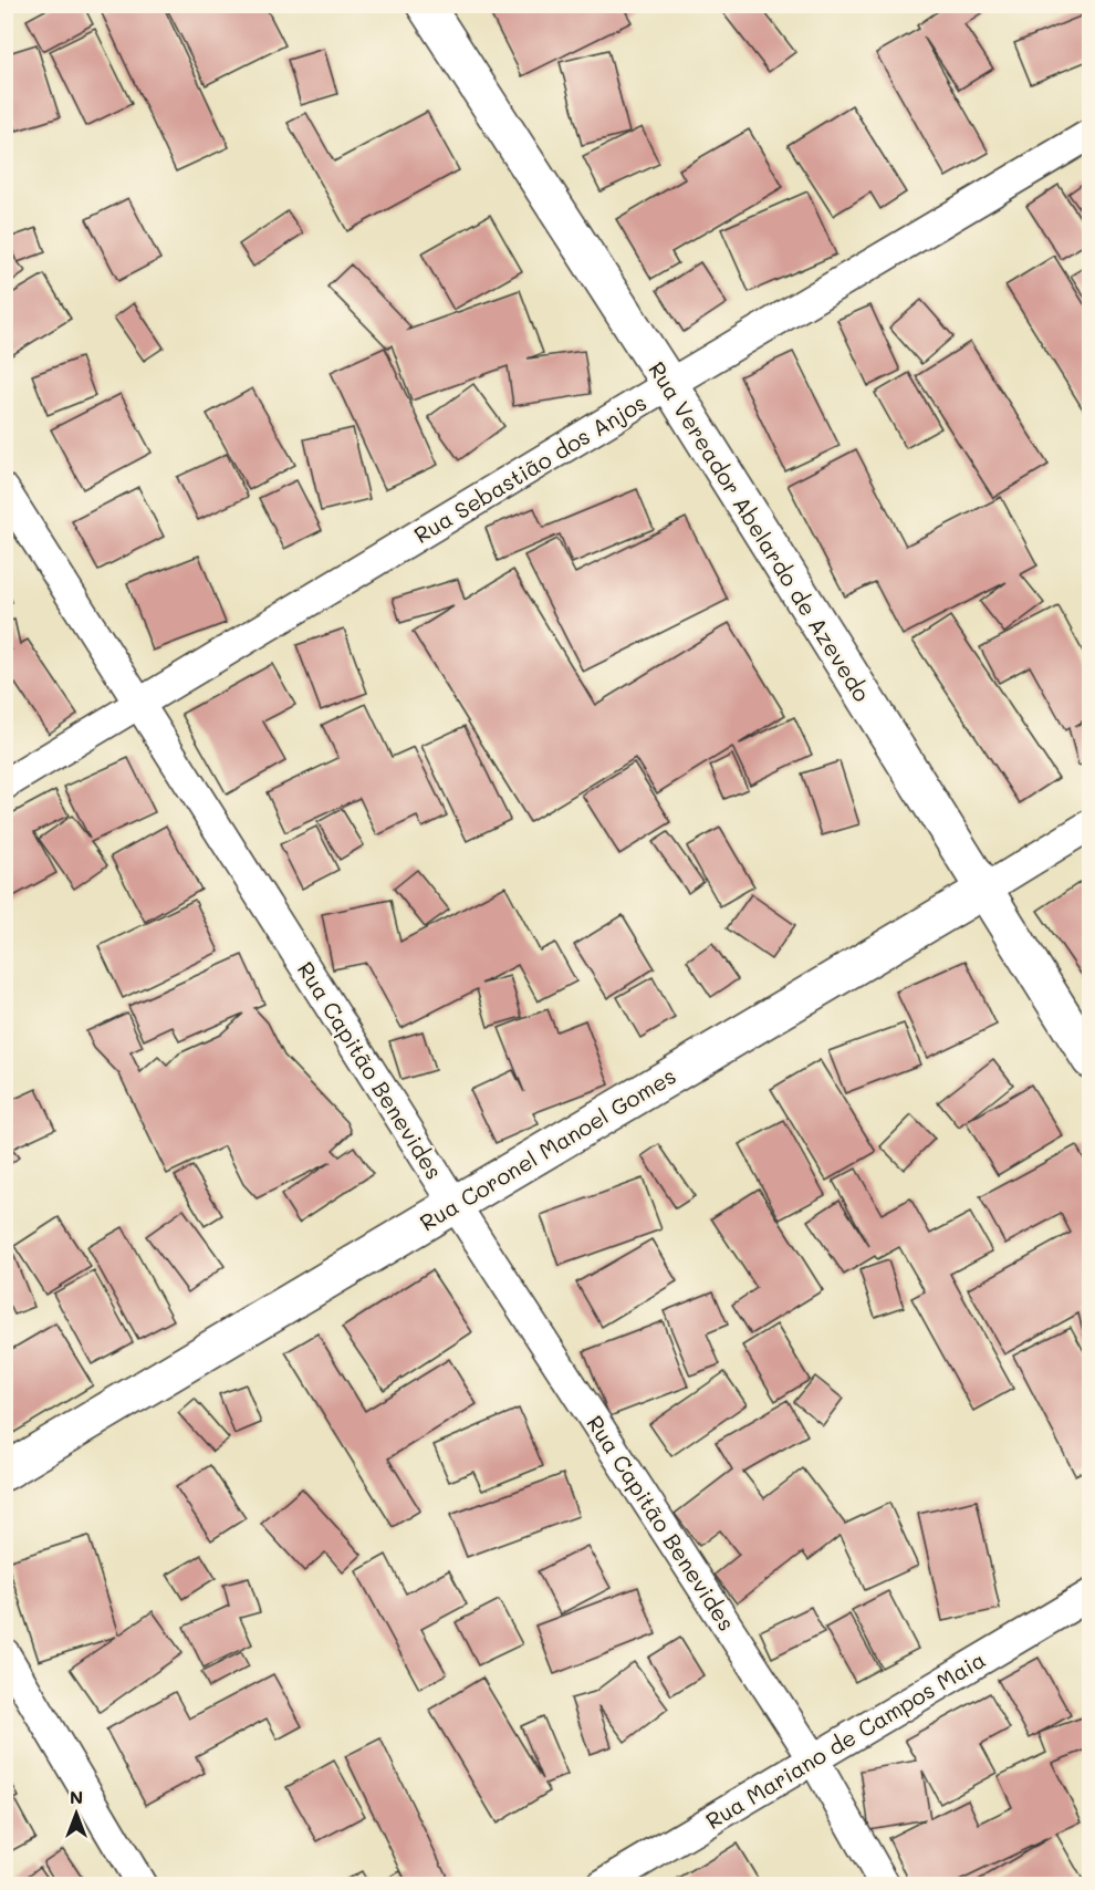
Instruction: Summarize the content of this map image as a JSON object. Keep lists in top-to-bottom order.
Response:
{
  "streets": {
    "street": [
      "Rua Sebastião dos Anjos",
      "Rua Vereador Abelardo de Azevedo",
      "Rua Capitão Benevides",
      "Rua Coronel Manoel Gomes",
      "Rua Mariano de Campos Maia"
    ]
  },
  "crossings": [
    ["Rua Sebastião dos Anjos", "Rua Vereador Abelardo de Azevedo"],
    ["Rua Sebastião dos Anjos", "Rua Capitão Benevides"],
    ["Rua Vereador Abelardo de Azevedo", "Rua Coronel Manoel Gomes"],
    ["Rua Capitão Benevides", "Rua Coronel Manoel Gomes"],
    ["Rua Capitão Benevides", "Rua Mariano de Campos Maia"]
  ],
  "north": "top"
}
